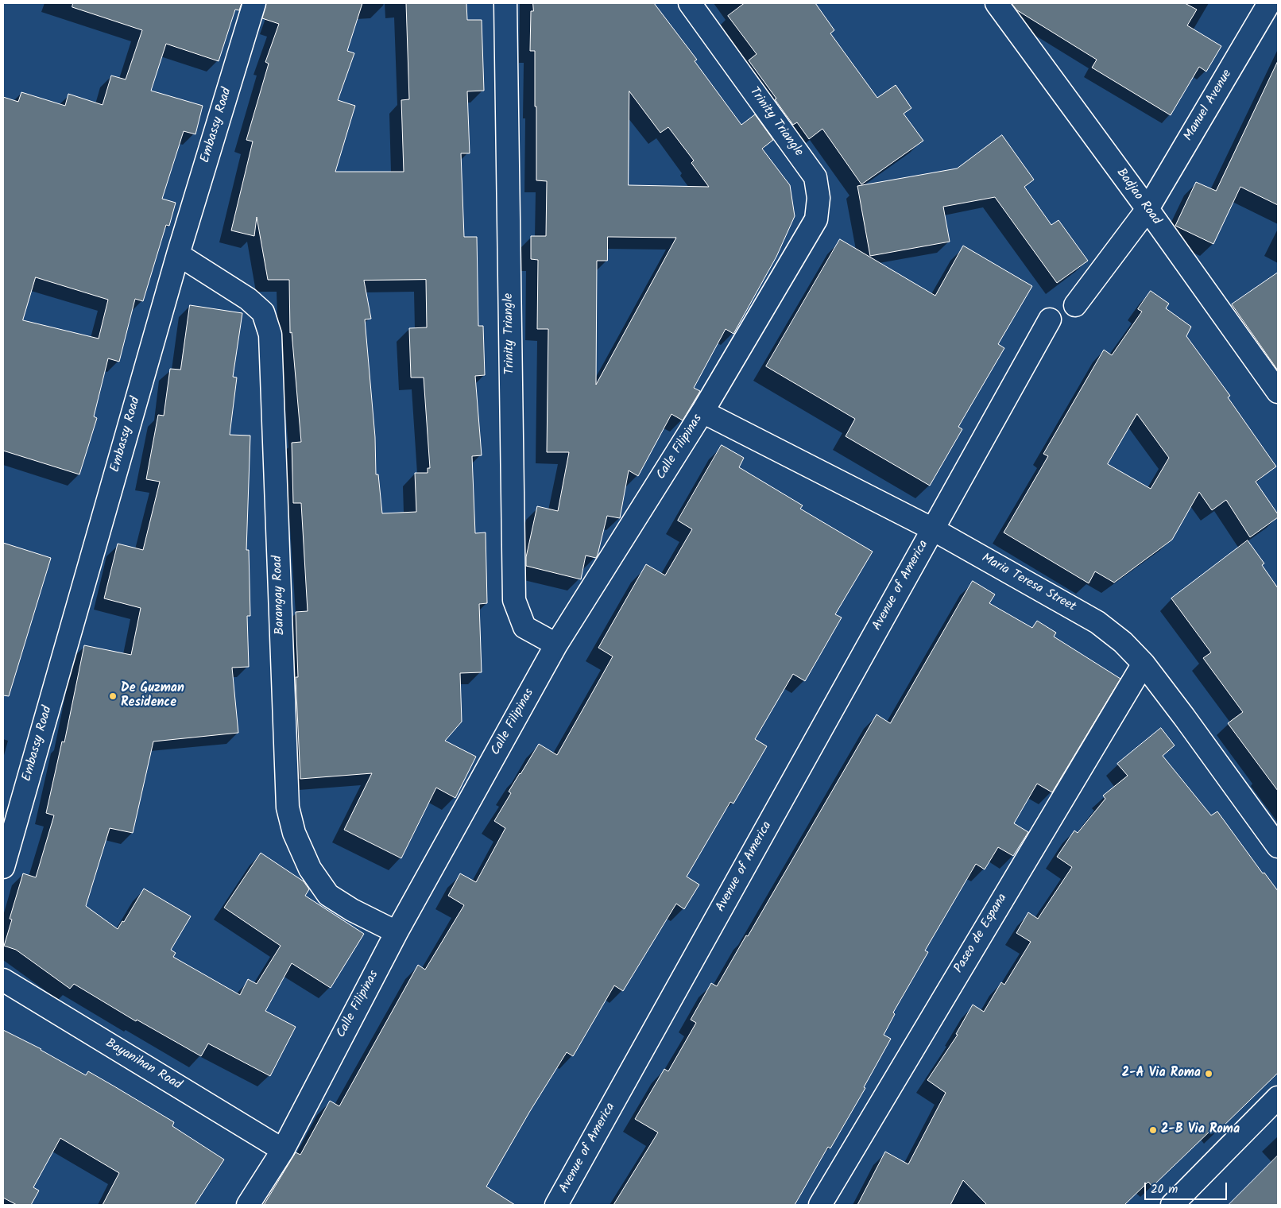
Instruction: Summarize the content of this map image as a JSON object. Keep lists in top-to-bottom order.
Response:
{
  "streets": {
    "street": [
      "Manuel Avenue",
      "Trinity Triangle",
      "Embassy Road",
      "Badjao Road",
      "Calle Filipinas",
      "Maria Teresa Street",
      "Avenue of America",
      "Barangay Road",
      "Paseo de Espana",
      "Bayanihan Road"
    ]
  },
  "crossings": [
    ["Manuel Avenue", "Badjao Road"],
    ["Trinity Triangle", "Calle Filipinas"],
    ["Embassy Road", "Barangay Road"],
    ["Calle Filipinas", "Maria Teresa Street"],
    ["Calle Filipinas", "Barangay Road"],
    ["Calle Filipinas", "Bayanihan Road"],
    ["Maria Teresa Street", "Avenue of America"],
    ["Maria Teresa Street", "Paseo de Espana"]
  ],
  "places": ["De Guzman Residence", "2-A Via Roma", "2-B Via Roma"],
  "scale_bar": "20 m"
}
